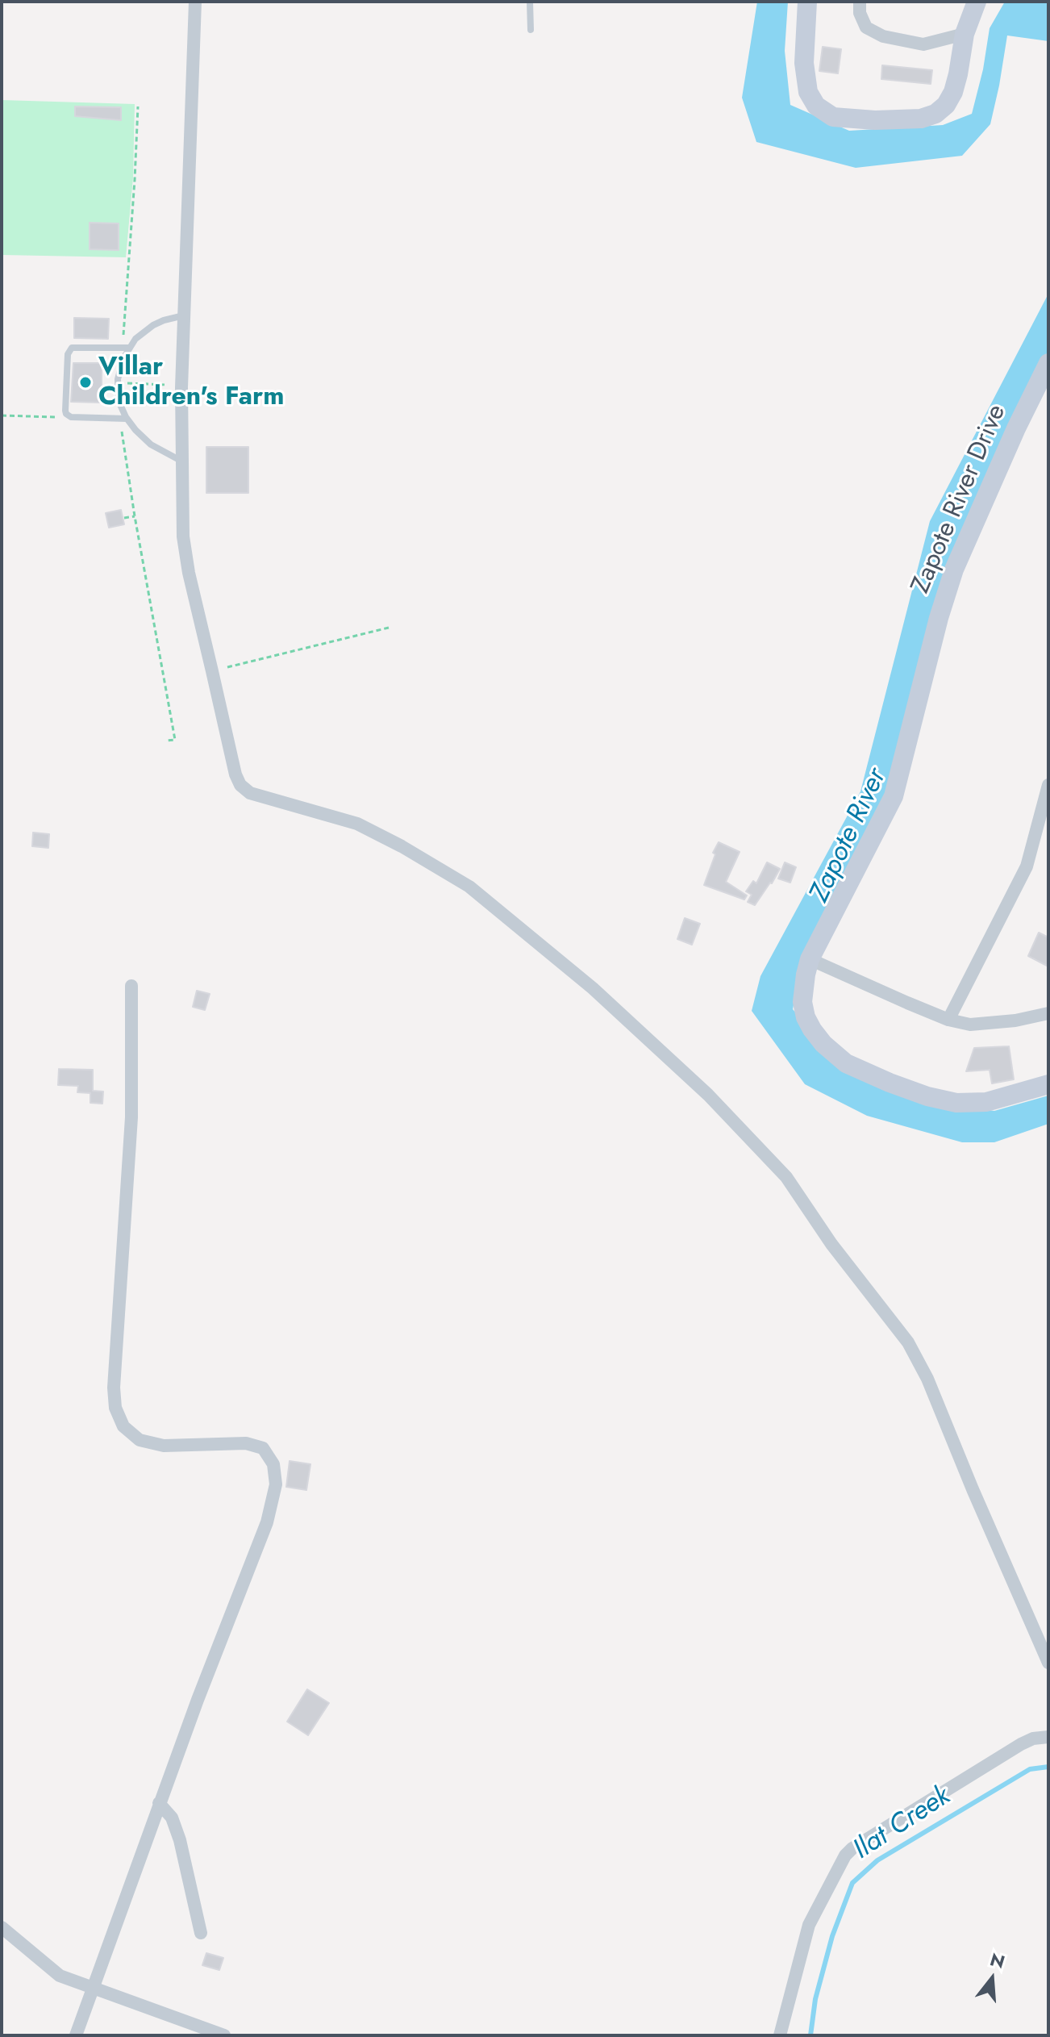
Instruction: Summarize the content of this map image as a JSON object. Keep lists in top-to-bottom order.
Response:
{
  "streets": {
    "main road": ["Zapote River Drive"]
  },
  "water": ["Zapote River", "Ilat Creek"],
  "places": ["Villar Children's Farm"],
  "north": "top"
}
